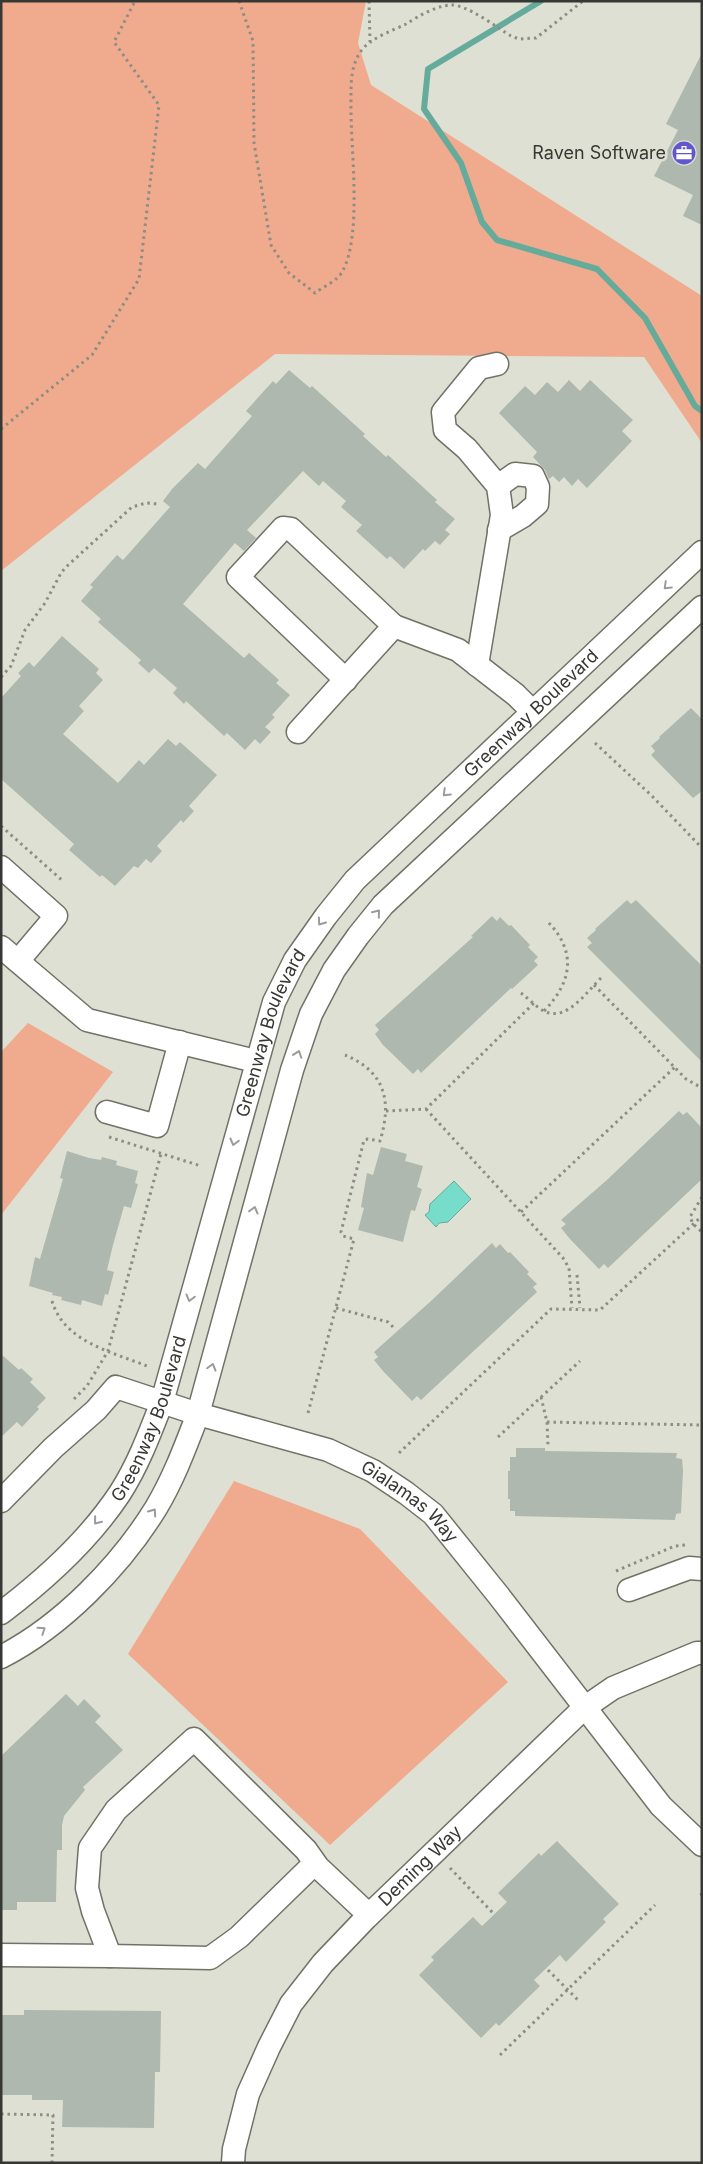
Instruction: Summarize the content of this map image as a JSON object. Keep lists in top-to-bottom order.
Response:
{
  "streets": {
    "street": ["Greenway Boulevard", "Gialamas Way", "Deming Way"]
  },
  "crossings": [
    ["Greenway Boulevard", "Gialamas Way"],
    ["Gialamas Way", "Deming Way"]
  ],
  "places": {
    "office": ["Raven Software"]
  }
}
